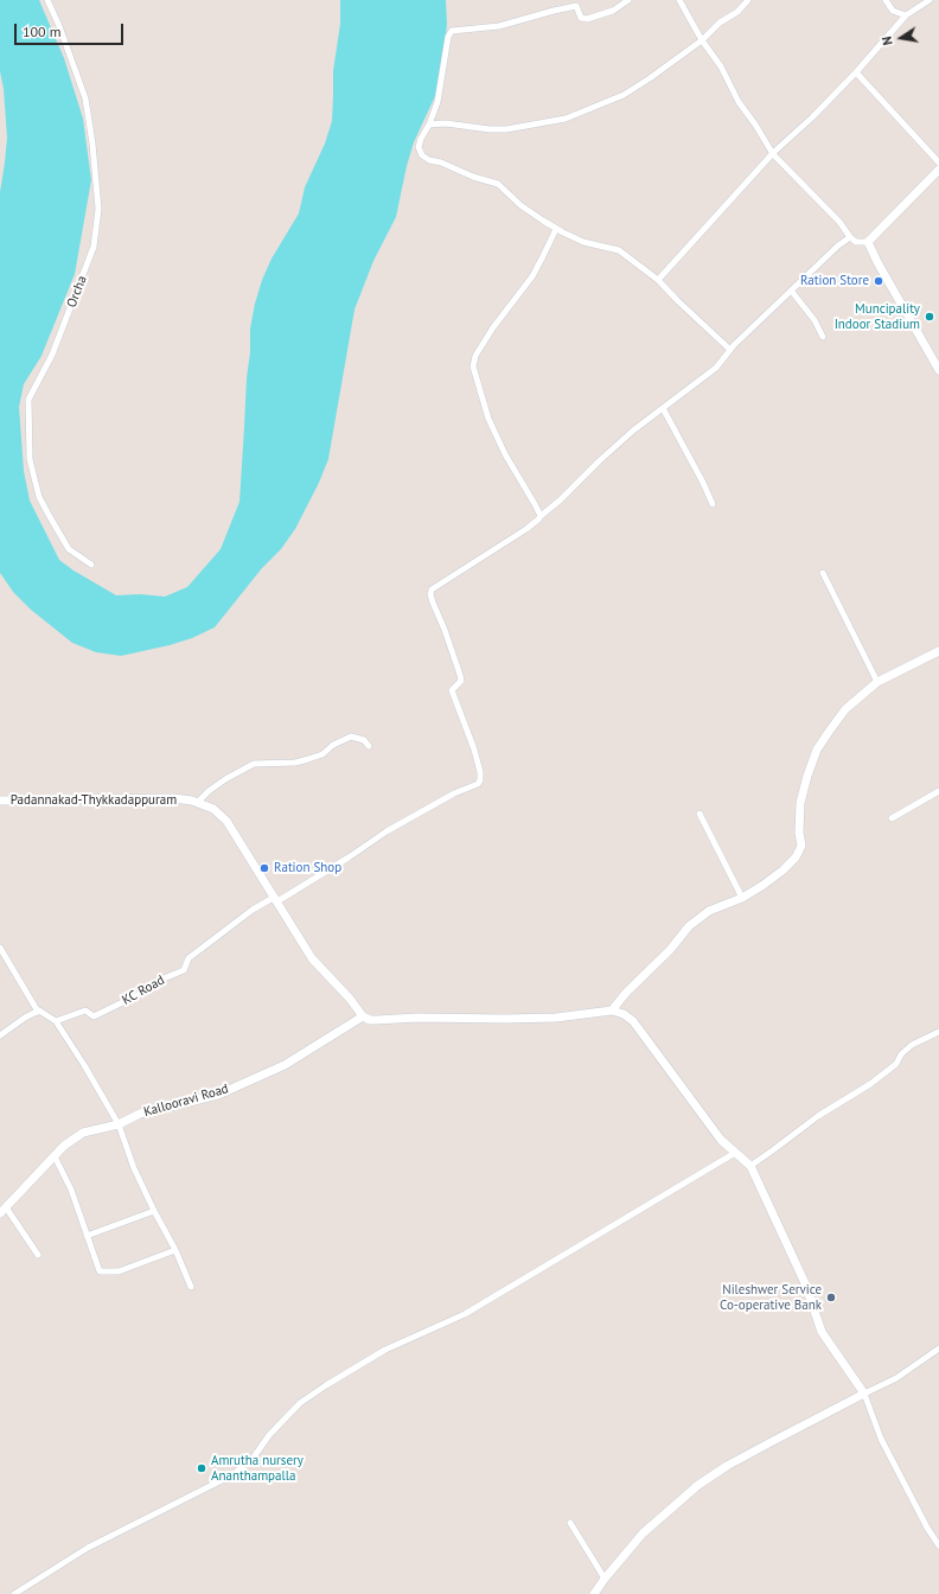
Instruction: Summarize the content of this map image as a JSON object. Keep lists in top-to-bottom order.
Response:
{
  "streets": {
    "main road": ["Padannakad-Thykkadappuram", "Kallooravi Road"],
    "street": ["Orcha", "KC Road"]
  },
  "crossings": [
    ["Padannakad-Thykkadappuram", "KC Road"],
    ["Padannakad-Thykkadappuram", "Kallooravi Road"]
  ],
  "places": [
    "Ration Store",
    "Muncipality Indoor Stadium",
    "Ration Shop",
    "Nileshwer Service Co-operative Bank",
    "Amrutha nursery Ananthampalla"
  ],
  "scale_bar": "100 m",
  "north": "left"
}
